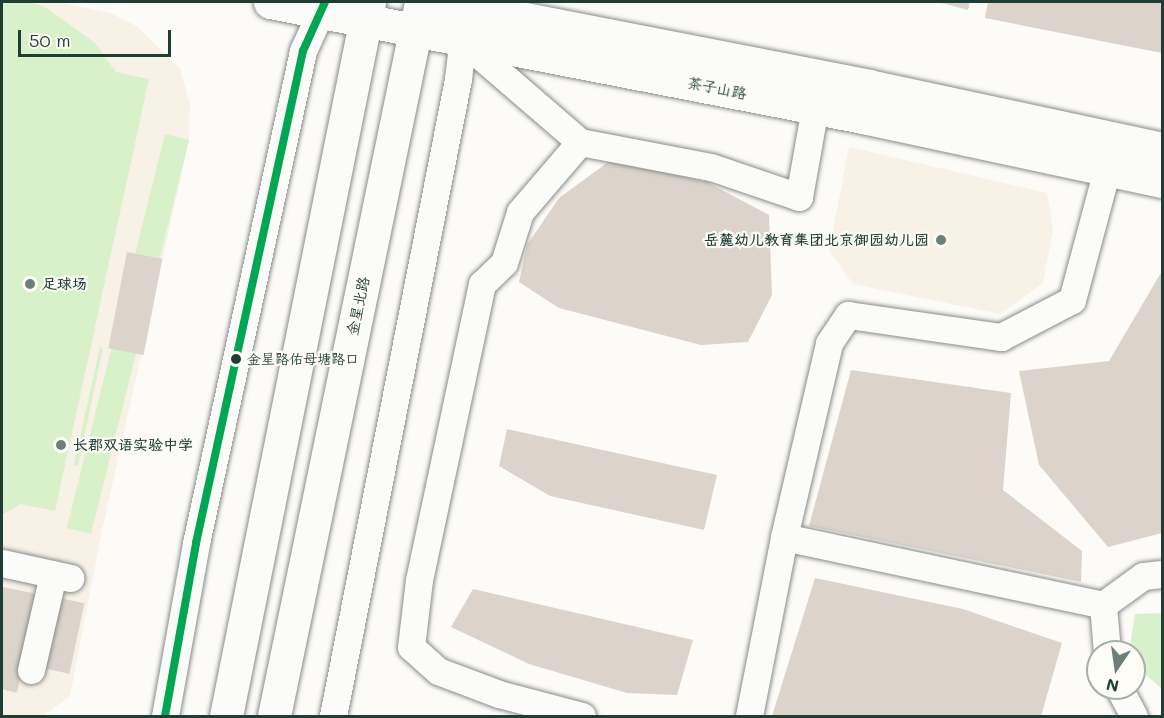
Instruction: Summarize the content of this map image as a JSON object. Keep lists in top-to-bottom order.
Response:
{
  "streets": {
    "main road": ["茶子山路", "金星北路"]
  },
  "crossings": [
    ["茶子山路", "金星北路"]
  ],
  "places": [
    "岳麓幼儿教育集团北京御园幼儿园",
    "足球场",
    "金星路佑母塘路口",
    "长郡双语实验中学"
  ],
  "scale_bar": "50 m",
  "north": "bottom"
}
